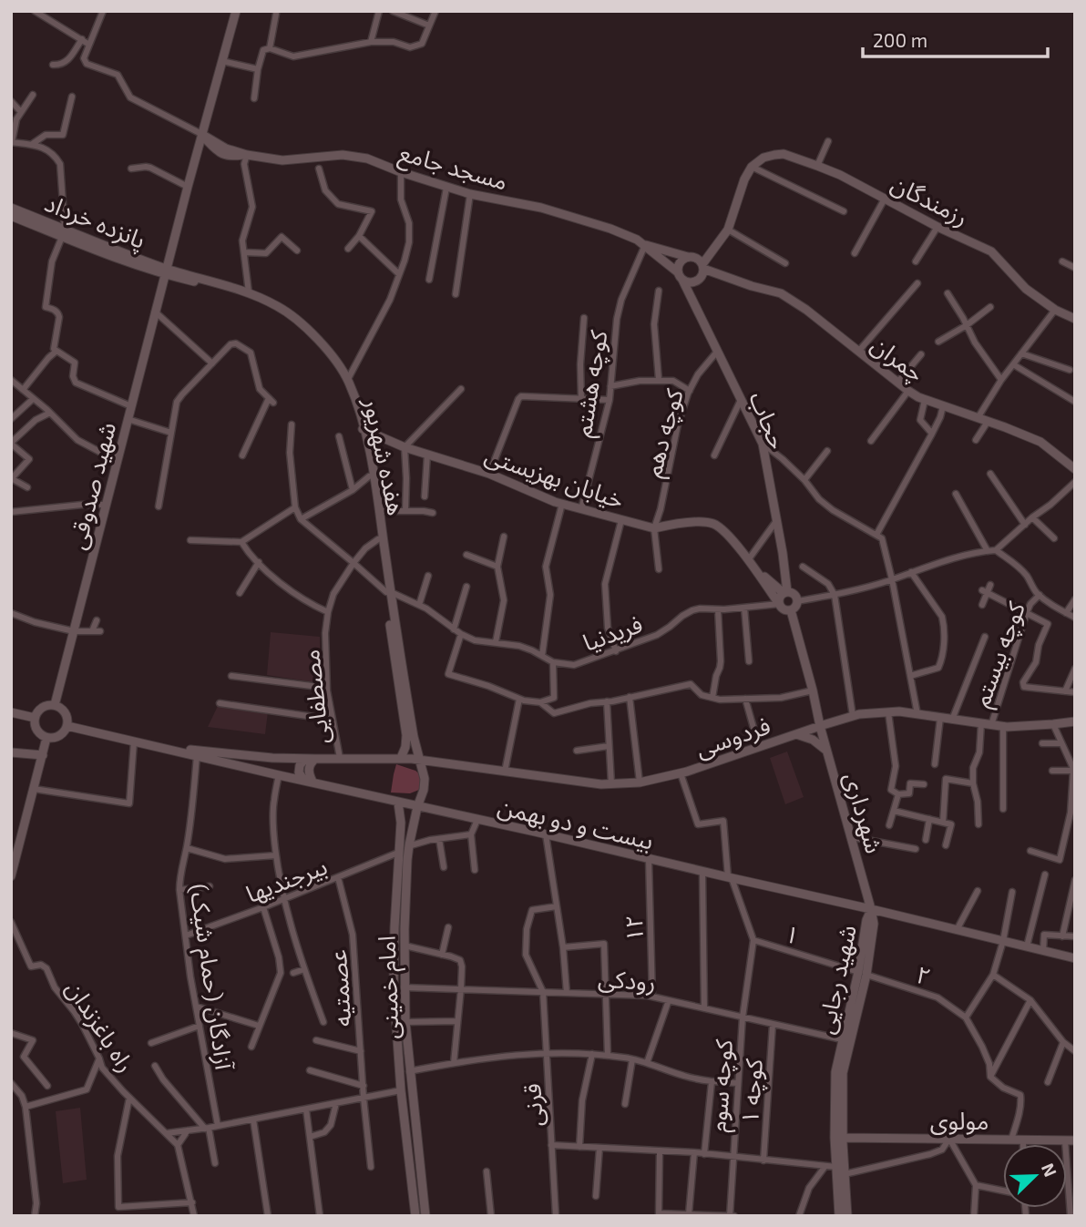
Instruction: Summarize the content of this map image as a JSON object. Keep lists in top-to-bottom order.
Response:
{
  "streets": {
    "main road": [
      "مسجد جامع",
      "رزمندگان",
      "پانزده خرداد",
      "چمران",
      "حجاب",
      "هفده شهریور",
      "خیابان بهزیستی",
      "شهید صدوقی",
      "فردوسی",
      "شهرداری",
      "بیست و دو بهمن",
      "شهید رجایی",
      "امام خمینی",
      "مولوی"
    ],
    "street": [
      "کوچه هشتم",
      "کوچه دهم",
      "فریدنیا",
      "کوچه بیستم",
      "مصطفایی",
      "بیرجندیها",
      "۱۲",
      "۱",
      "۲",
      "آزادگان (حمام شیک)",
      "رودکی",
      "عصمتیه",
      "راه باغزندان",
      "کوچه سوم",
      "۱ کوچه",
      "قرنی"
    ]
  },
  "crossings": [
    ["مسجد جامع", "چمران"],
    ["مسجد جامع", "کوچه هشتم"],
    ["مسجد جامع", "شهید صدوقی"],
    ["پانزده خرداد", "هفده شهریور"],
    ["پانزده خرداد", "شهید صدوقی"],
    ["چمران", "کوچه هشتم"],
    ["چمران", "حجاب"],
    ["کوچه هشتم", "خیابان بهزیستی"],
    ["حجاب", "کوچه دهم"],
    ["حجاب", "خیابان بهزیستی"],
    ["حجاب", "فریدنیا"],
    ["کوچه دهم", "خیابان بهزیستی"],
    ["هفده شهریور", "خیابان بهزیستی"],
    ["هفده شهریور", "شهید صدوقی"],
    ["هفده شهریور", "فریدنیا"],
    ["هفده شهریور", "فردوسی"],
    ["هفده شهریور", "امام خمینی"],
    ["خیابان بهزیستی", "فریدنیا"],
    ["شهید صدوقی", "بیست و دو بهمن"],
    ["فریدنیا", "مصطفایی"],
    ["کوچه بیستم", "فردوسی"],
    ["فردوسی", "شهرداری"],
    ["فردوسی", "امام خمینی"],
    ["شهرداری", "بیست و دو بهمن"],
    ["شهرداری", "شهید رجایی"],
    ["بیست و دو بهمن", "۱۲"],
    ["بیست و دو بهمن", "آزادگان (حمام شیک)"],
    ["بیست و دو بهمن", "شهید رجایی"],
    ["بیست و دو بهمن", "امام خمینی"],
    ["بیرجندیها", "آزادگان (حمام شیک)"],
    ["بیرجندیها", "امام خمینی"],
    ["بیرجندیها", "عصمتیه"],
    ["۱۲", "رودکی"],
    ["۱", "۲"],
    ["۱", "شهید رجایی"],
    ["۱", "کوچه سوم"],
    ["۲", "شهید رجایی"],
    ["رودکی", "شهید رجایی"],
    ["رودکی", "امام خمینی"],
    ["رودکی", "کوچه سوم"],
    ["رودکی", "۱ کوچه"],
    ["رودکی", "قرنی"],
    ["شهید رجایی", "مولوی"]
  ],
  "scale_bar": "200 m",
  "north": "top right"
}
